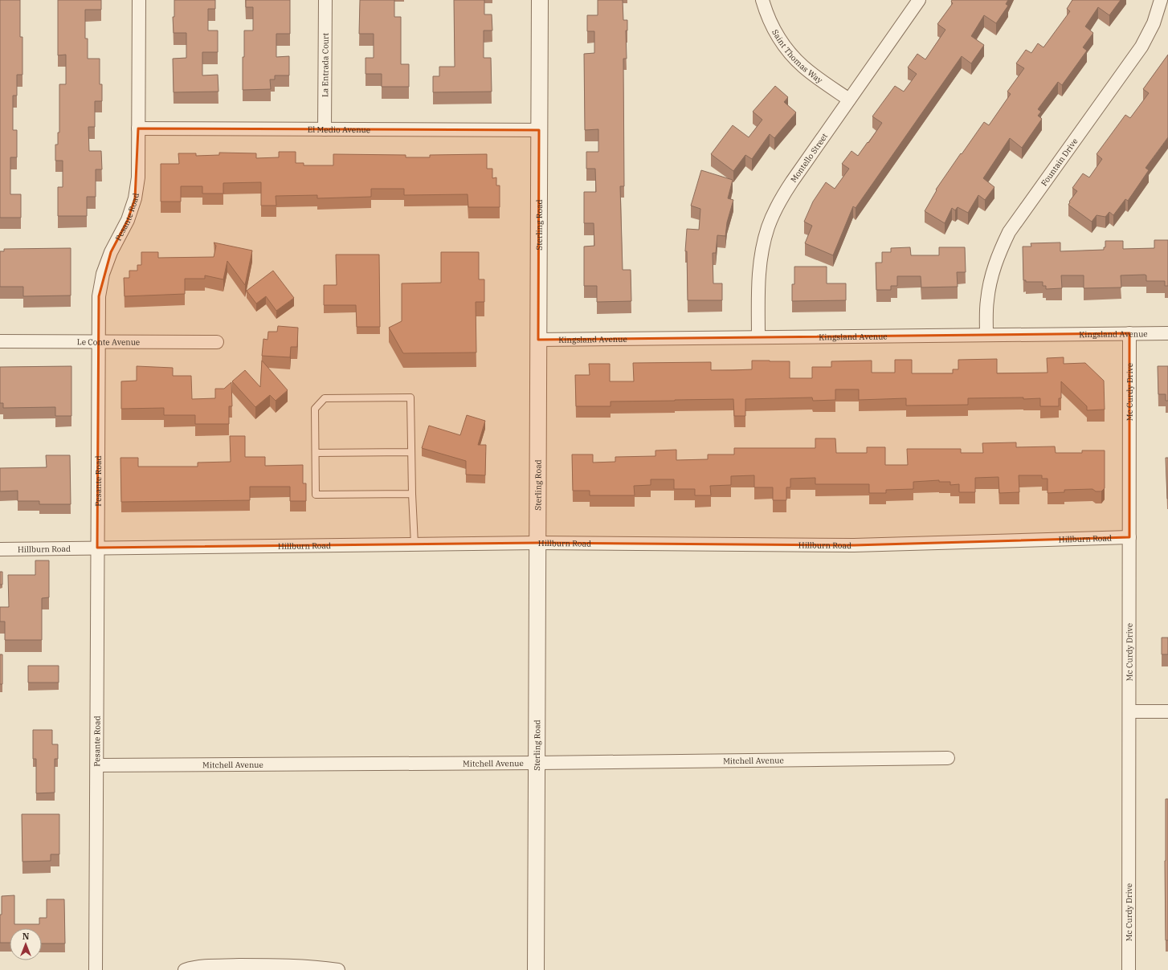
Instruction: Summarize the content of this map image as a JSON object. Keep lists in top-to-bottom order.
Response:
{
  "streets": {
    "street": [
      "Saint Thomas Way",
      "La Entrada Court",
      "El Medio Avenue",
      "Montello Street",
      "Fountain Drive",
      "Pesante Road",
      "Sterling Road",
      "Kingsland Avenue",
      "Le Conte Avenue",
      "Mc Curdy Drive",
      "Hillburn Road",
      "Mitchell Avenue"
    ]
  },
  "crossings": [
    ["Saint Thomas Way", "Montello Street"],
    ["La Entrada Court", "El Medio Avenue"],
    ["El Medio Avenue", "Pesante Road"],
    ["El Medio Avenue", "Sterling Road"],
    ["Montello Street", "Kingsland Avenue"],
    ["Fountain Drive", "Kingsland Avenue"],
    ["Pesante Road", "Le Conte Avenue"],
    ["Pesante Road", "Hillburn Road"],
    ["Pesante Road", "Mitchell Avenue"],
    ["Sterling Road", "Kingsland Avenue"],
    ["Sterling Road", "Hillburn Road"],
    ["Sterling Road", "Mitchell Avenue"],
    ["Kingsland Avenue", "Mc Curdy Drive"],
    ["Mc Curdy Drive", "Hillburn Road"]
  ],
  "north": "top"
}
